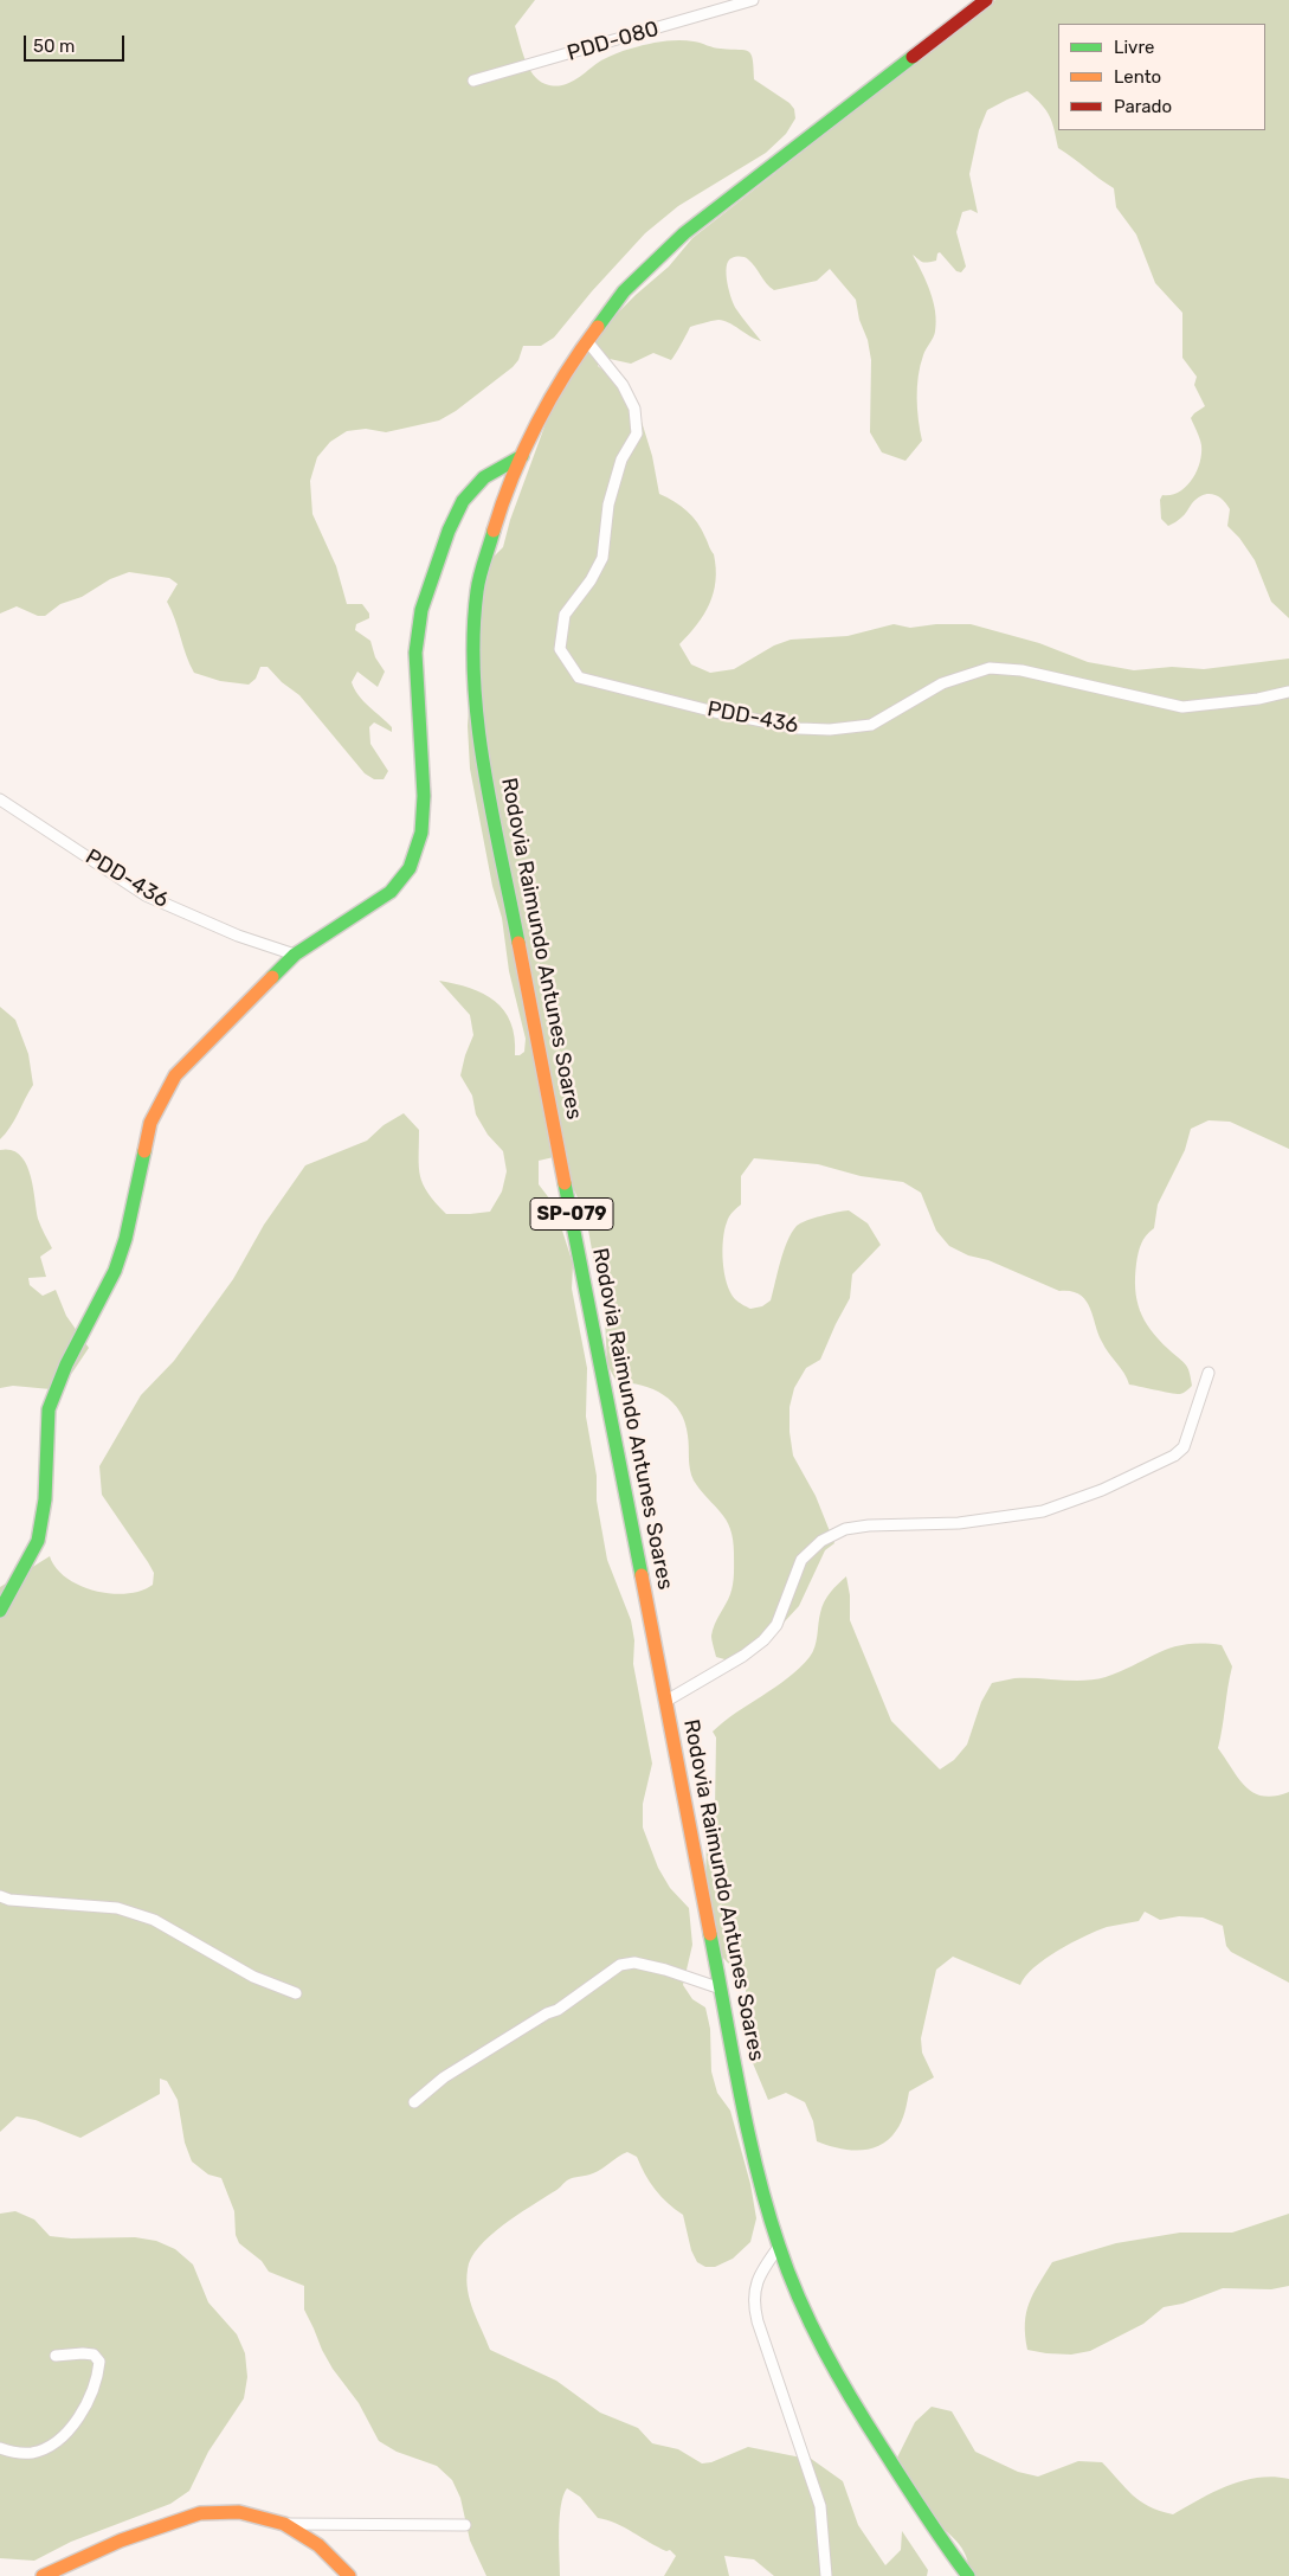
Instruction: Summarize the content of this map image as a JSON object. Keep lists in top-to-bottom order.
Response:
{
  "streets": {
    "main road": ["Rodovia Raimundo Antunes Soares", "SP-079"],
    "street": ["PDD-080", "PDD-436"]
  },
  "crossings": [
    ["PDD-436", "Rodovia Raimundo Antunes Soares"]
  ],
  "legend": ["Livre", "Lento", "Parado"],
  "scale_bar": "50 m"
}
